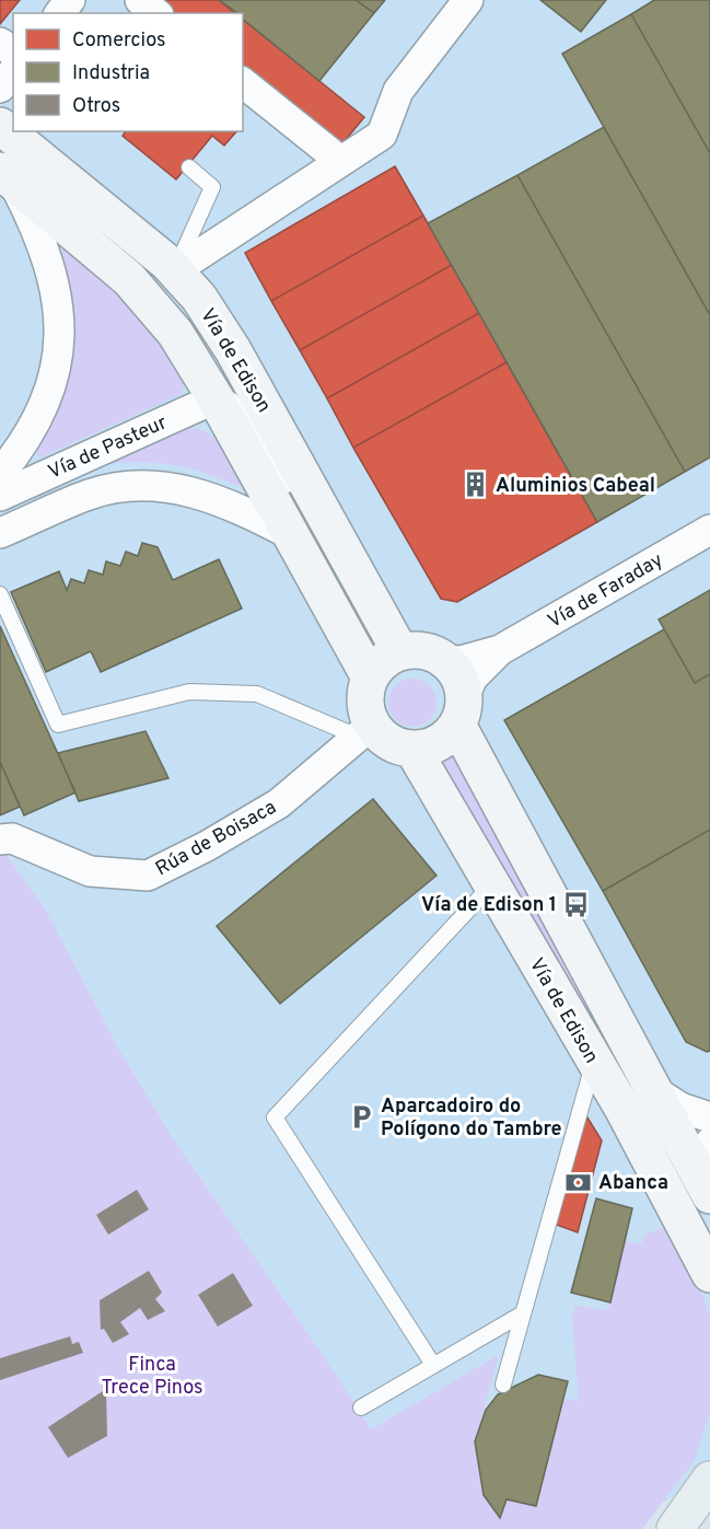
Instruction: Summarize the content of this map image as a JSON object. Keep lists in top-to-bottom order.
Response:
{
  "streets": {
    "main road": ["Vía de Edison"],
    "street": ["Vía de Pasteur", "Vía de Faraday", "Rúa de Boisaca"]
  },
  "crossings": [
    ["Vía de Edison", "Vía de Pasteur"],
    ["Vía de Edison", "Vía de Faraday"],
    ["Vía de Edison", "Rúa de Boisaca"],
    ["Vía de Faraday", "Rúa de Boisaca"]
  ],
  "parks": ["Finca Trece Pinos"],
  "places": {
    "building": ["Aluminios Cabeal"],
    "bus stop": ["Vía de Edison 1"],
    "parking": ["Aparcadoiro do Polígono do Tambre"],
    "bank": ["Abanca"]
  },
  "legend": ["Comercios", "Industria", "Otros"]
}
